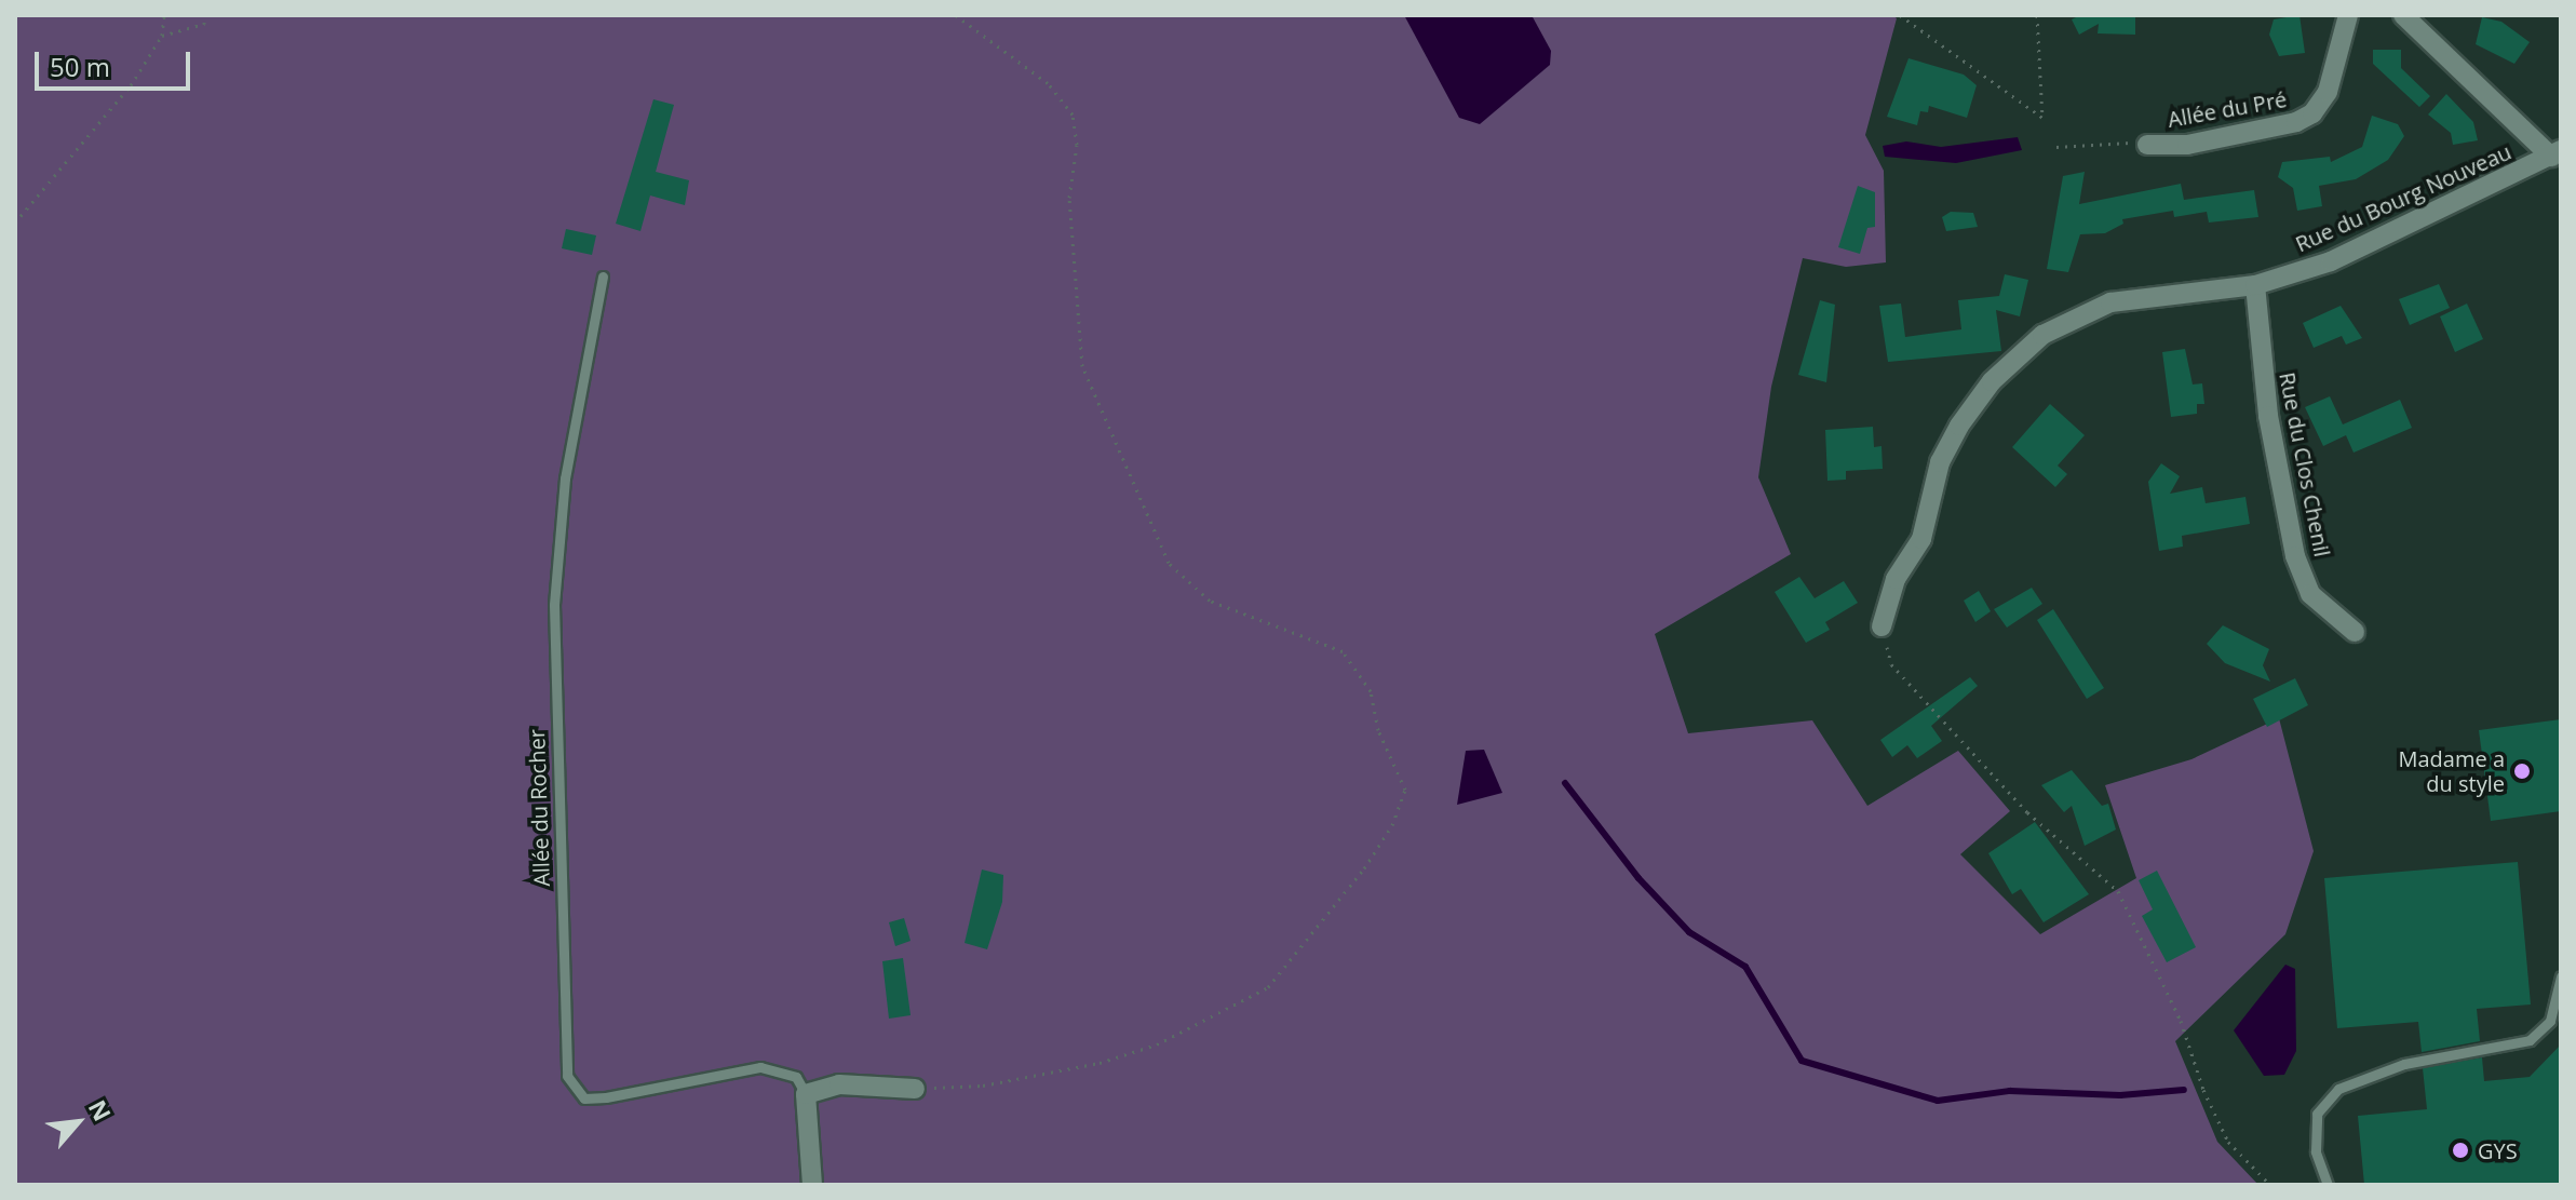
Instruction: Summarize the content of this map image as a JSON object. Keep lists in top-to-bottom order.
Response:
{
  "streets": {
    "street": ["Allée du Pré", "Rue du Bourg Nouveau", "Rue du Clos Chenil"],
    "lane": ["Allée du Rocher"]
  },
  "crossings": [
    ["Rue du Bourg Nouveau", "Rue du Clos Chenil"]
  ],
  "places": ["Madame a du style", "GYS"],
  "scale_bar": "50 m",
  "north": "top right"
}
